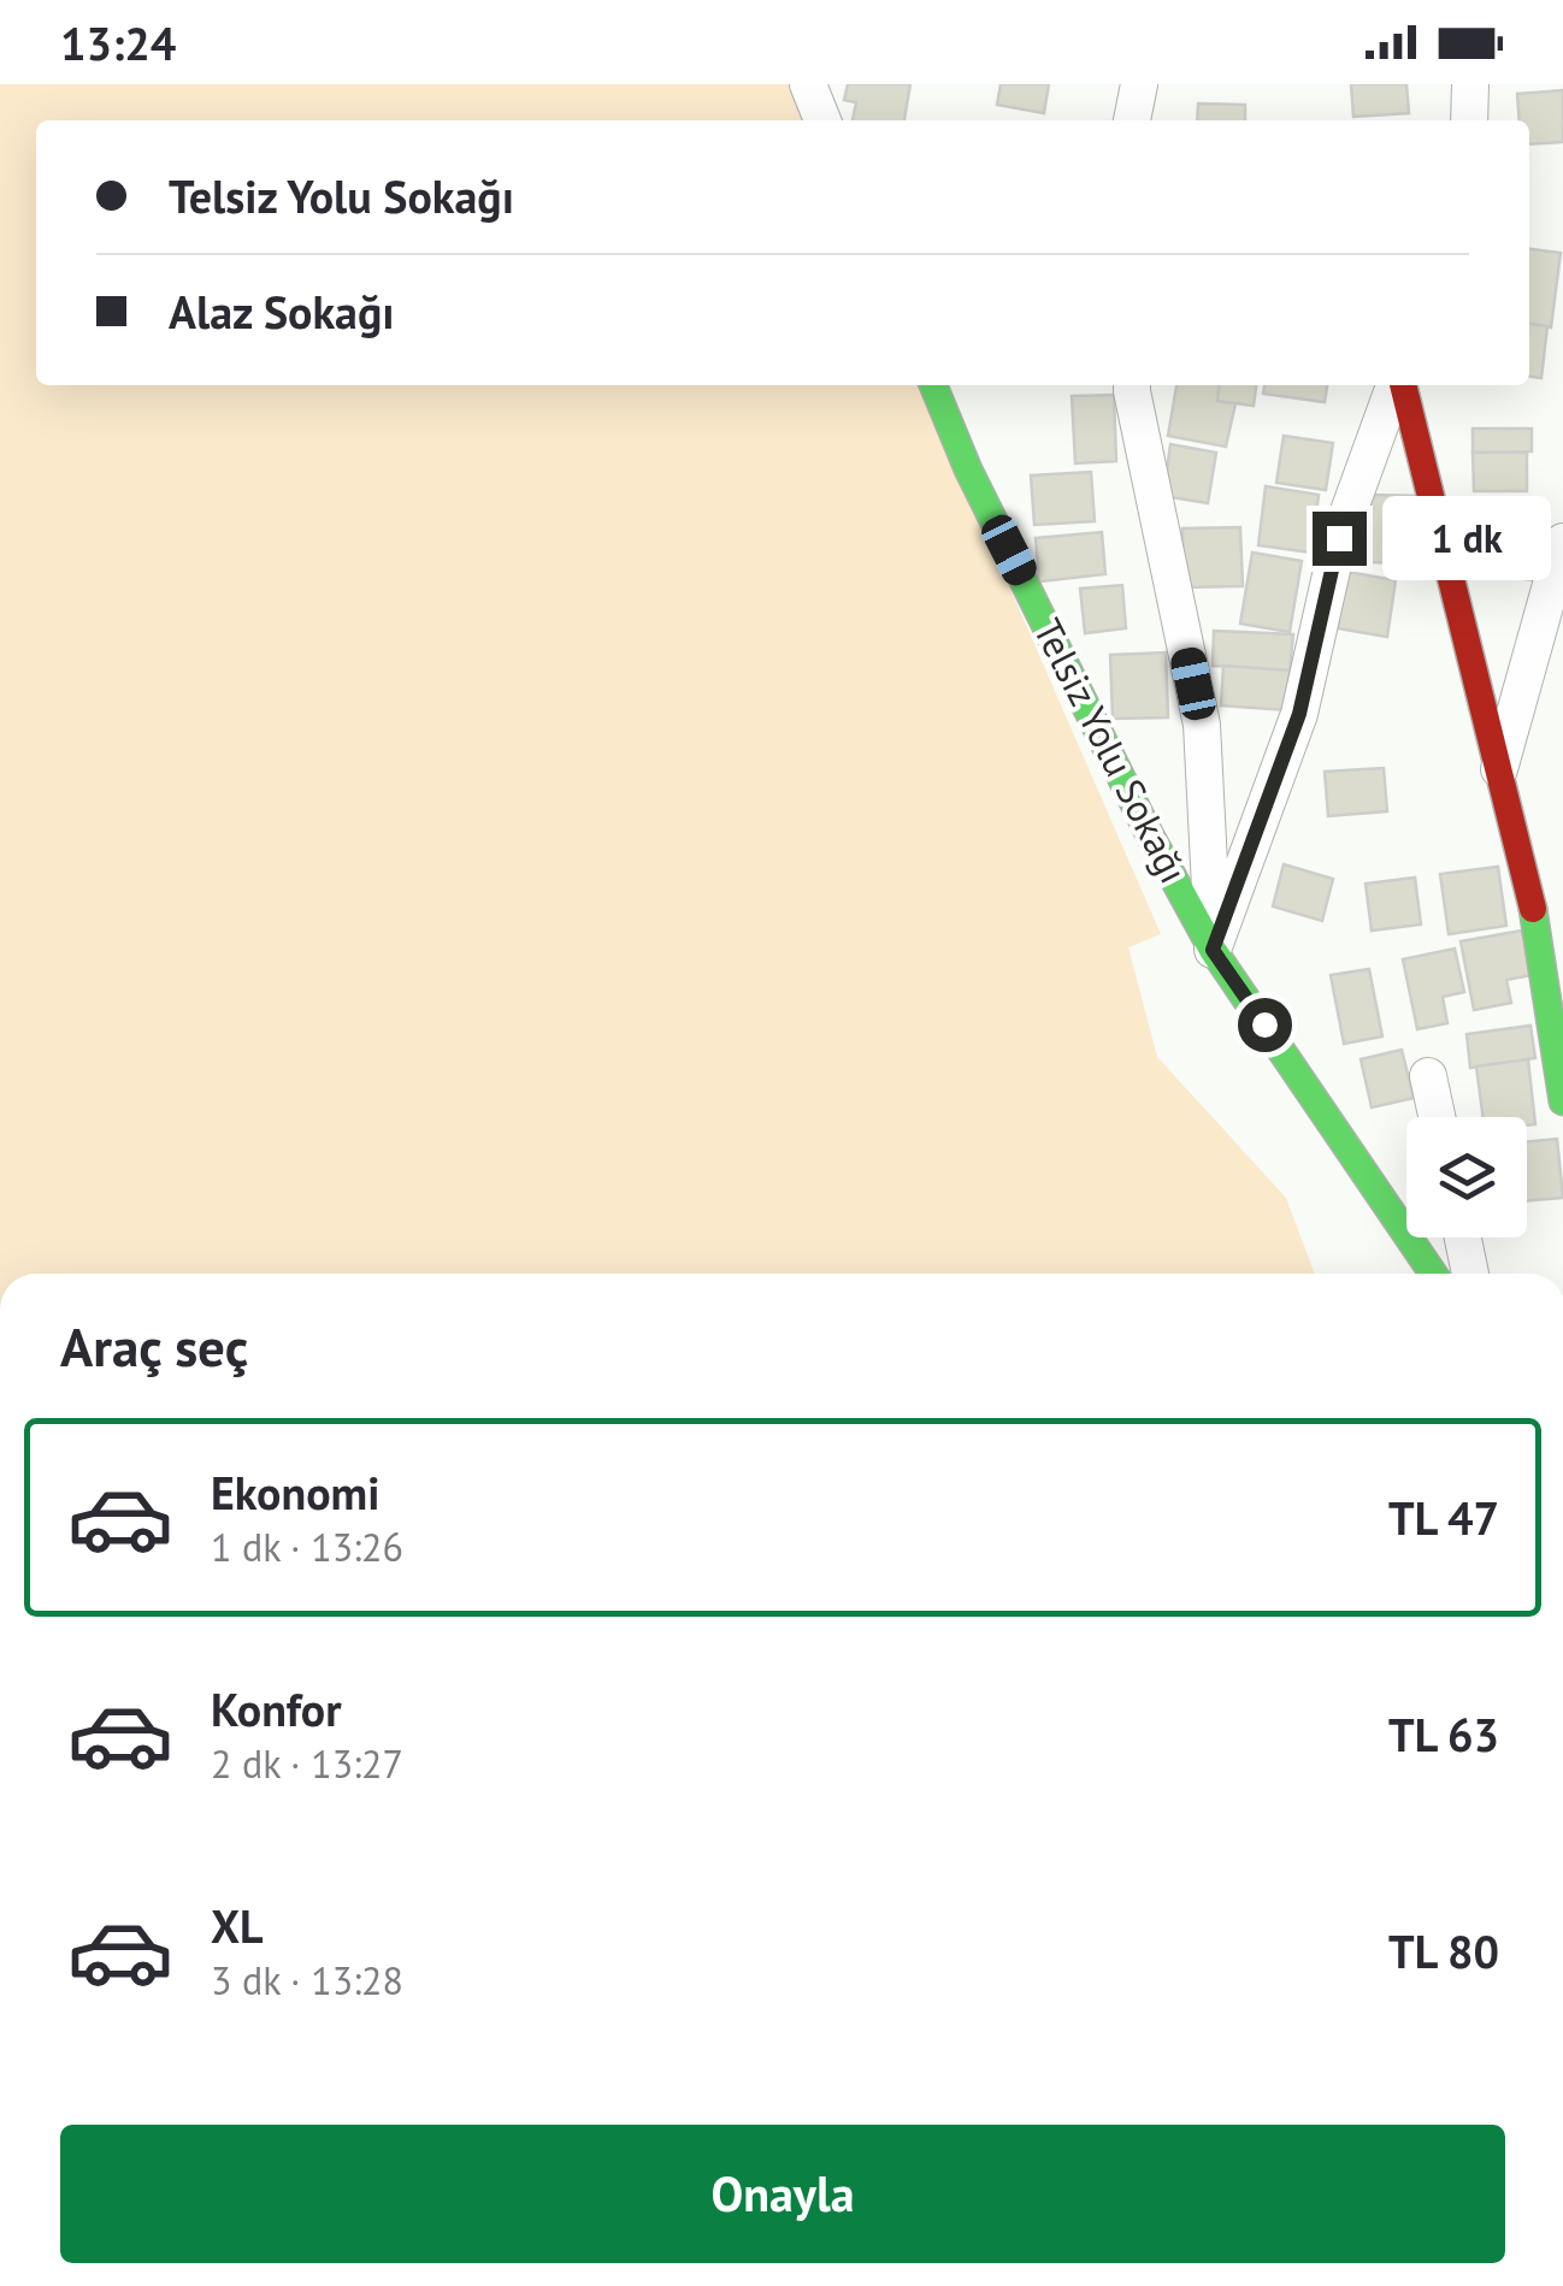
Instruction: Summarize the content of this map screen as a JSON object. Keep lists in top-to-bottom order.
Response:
{
  "streets": {
    "street": ["Telsiz Yolu Sokağı"]
  },
  "page": {
    "status": "13:24",
    "banner": ["Telsiz Yolu Sokağı", "Alaz Sokağı"],
    "bubble": "1 dk",
    "heading": "Araç seç",
    "list": [
      {
        "name": "Ekonomi",
        "note": "1 dk · 13:26",
        "value": "TL 47"
      },
      {
        "name": "Konfor",
        "note": "2 dk · 13:27",
        "value": "TL 63"
      },
      {
        "name": "XL",
        "note": "3 dk · 13:28",
        "value": "TL 80"
      }
    ],
    "buttons": "Onayla"
  }
}
